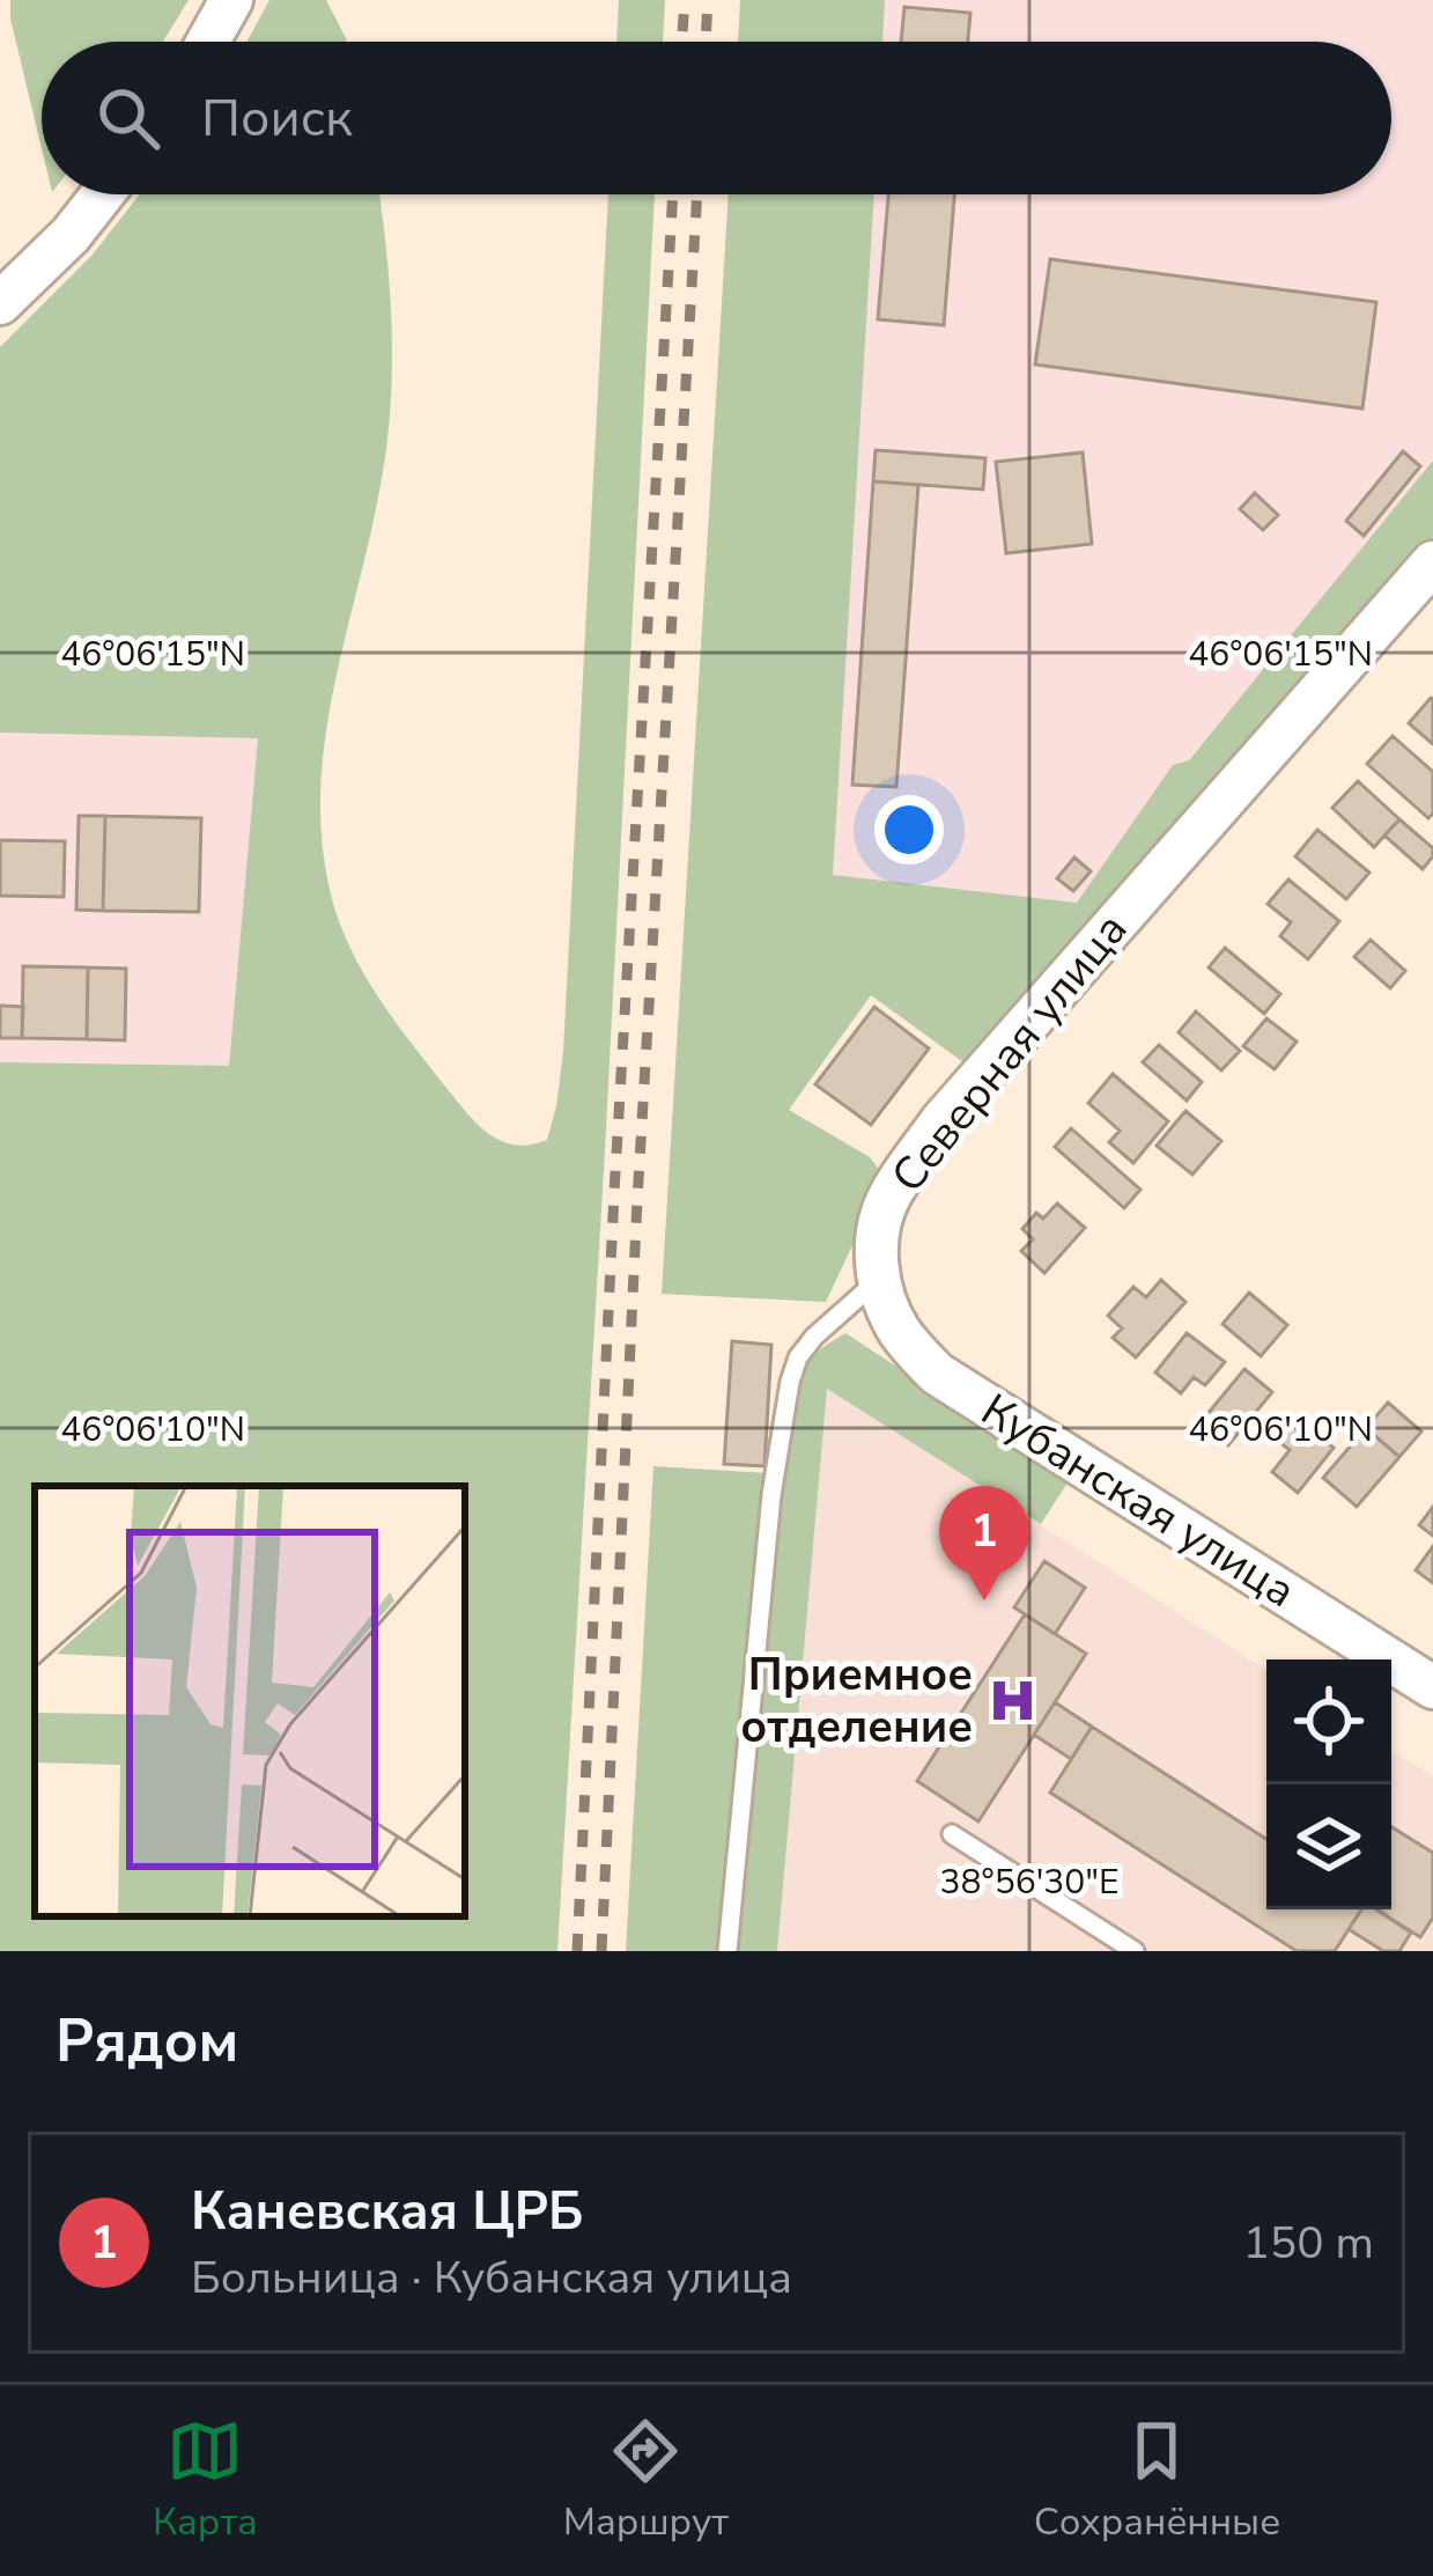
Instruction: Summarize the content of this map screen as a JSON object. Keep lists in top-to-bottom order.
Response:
{
  "streets": {
    "street": ["Северная улица", "Кубанская улица"]
  },
  "crossings": [
    ["Северная улица", "Кубанская улица"]
  ],
  "places": {
    "hospital": ["Приемное отделение"]
  },
  "page": {
    "search": "Поиск",
    "pins": "1",
    "heading": "Рядом",
    "list": [
      {
        "mark": "1",
        "name": "Каневская ЦРБ",
        "note": "Больница · Кубанская улица",
        "value": "150 m"
      }
    ],
    "nav": ["Карта", "Маршрут", "Сохранённые"]
  },
  "coordinates": ["46°06'15\"N", "46°06'10\"N", "38°56'30\"E"]
}
